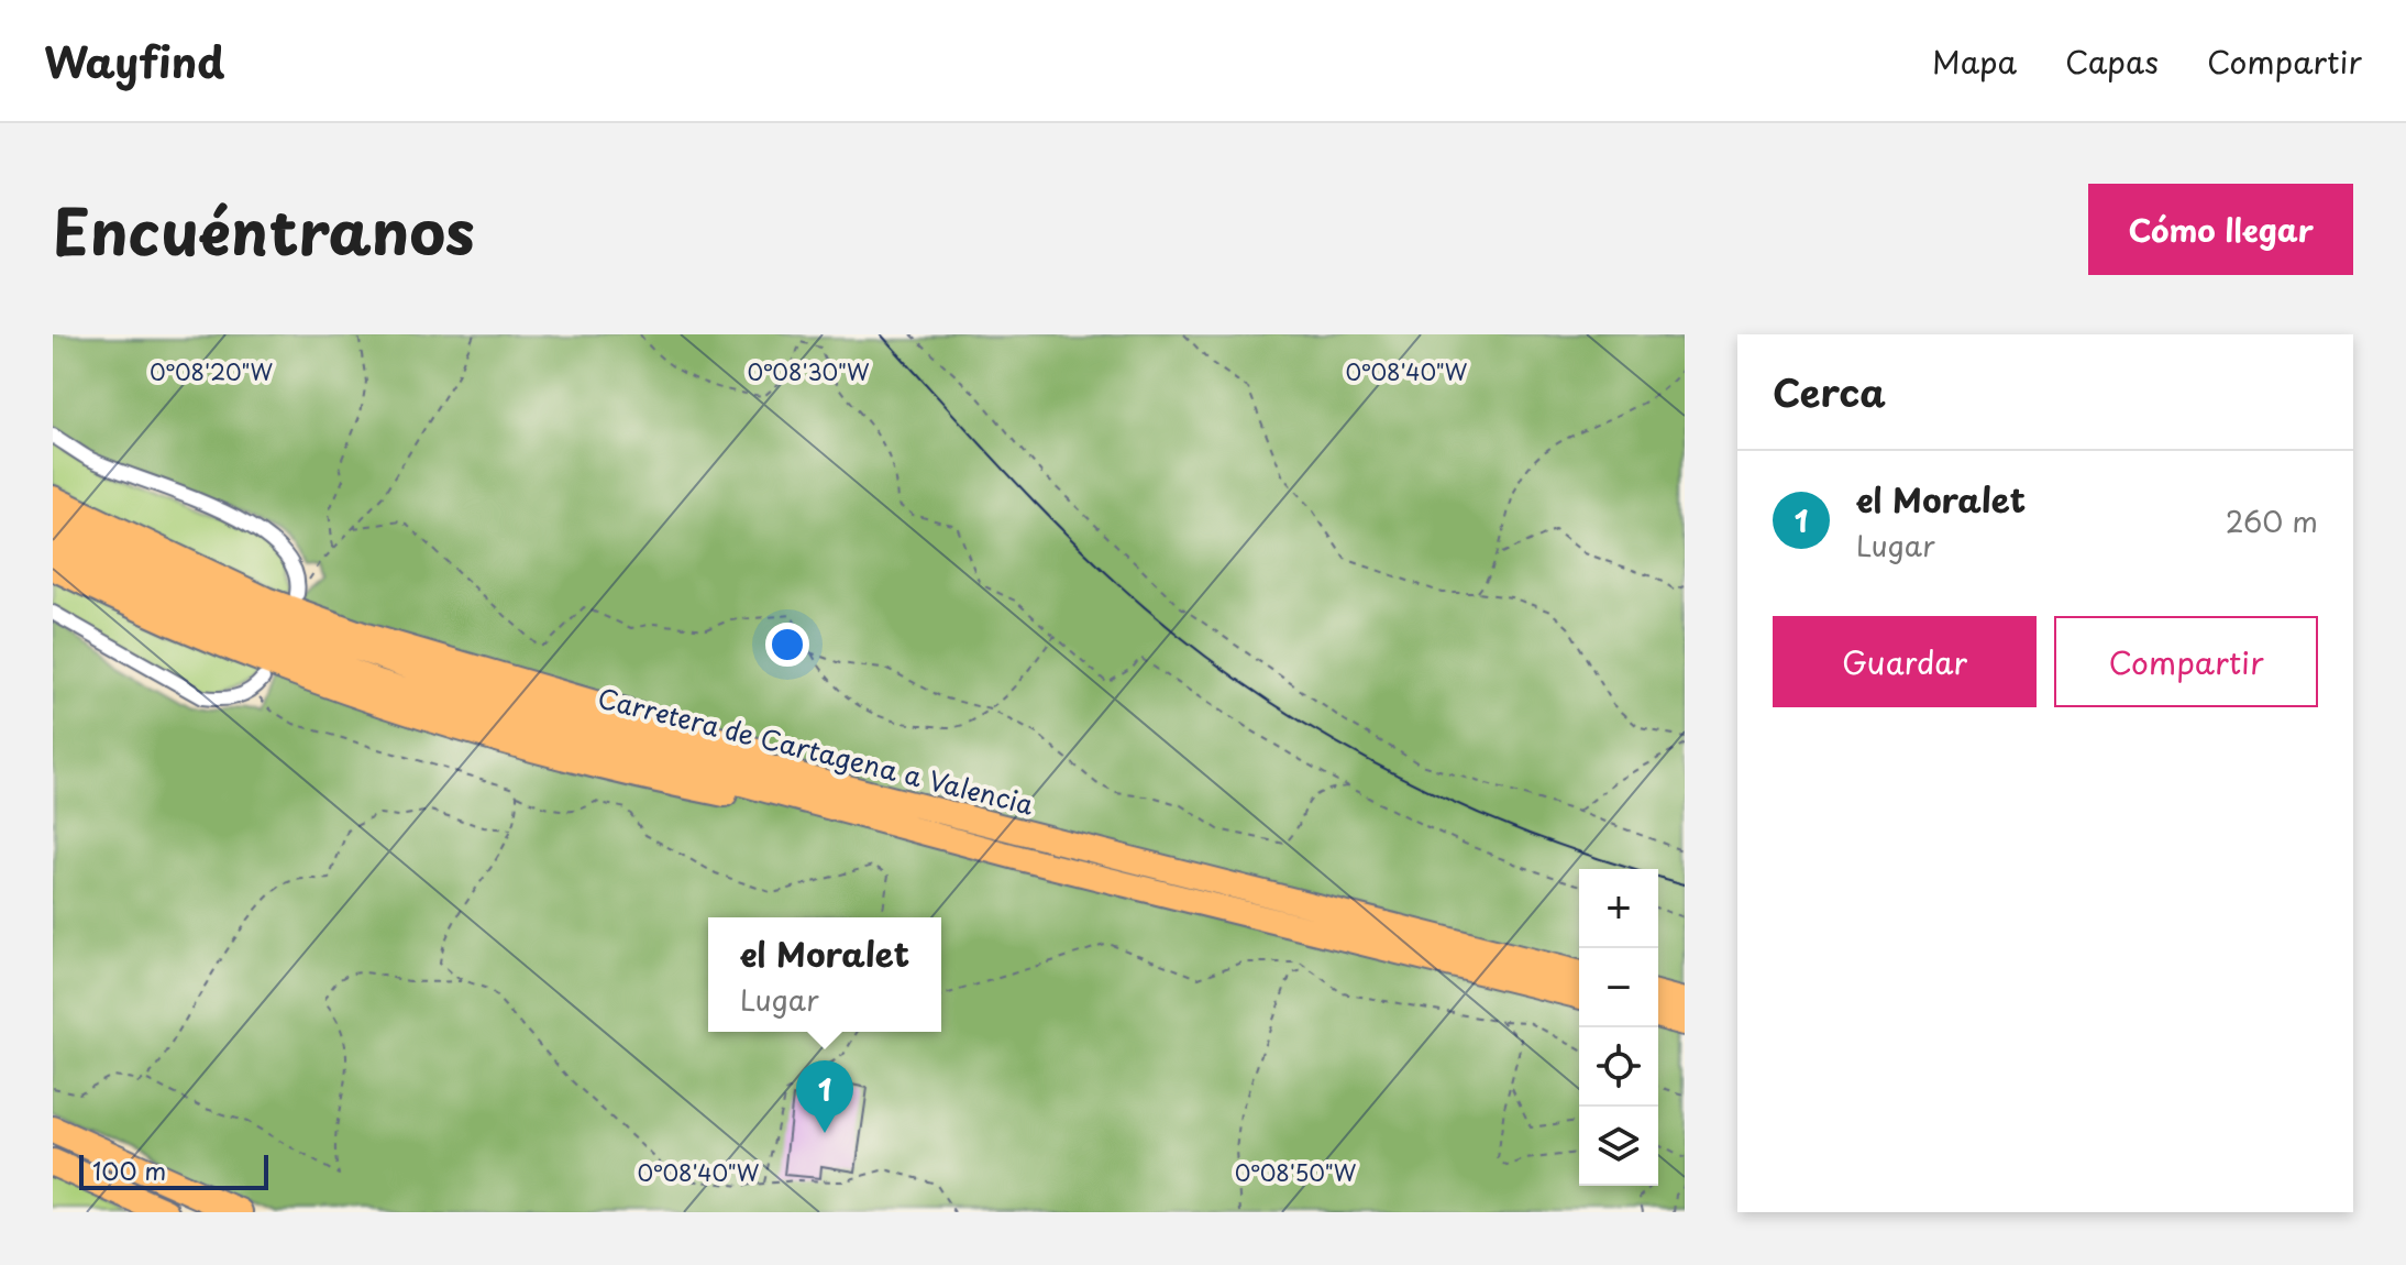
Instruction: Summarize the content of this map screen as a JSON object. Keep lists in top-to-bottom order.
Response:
{
  "streets": {
    "highway": ["Carretera de Cartagena a Valencia"]
  },
  "scale_bar": "100 m",
  "page": {
    "header": "Wayfind",
    "nav": ["Mapa", "Capas", "Compartir"],
    "title": "Encuéntranos",
    "buttons": [
      "Cómo llegar",
      ["Guardar", "Compartir"]
    ],
    "heading": "Cerca",
    "list": [
      {
        "mark": "1",
        "name": "el Moralet",
        "note": "Lugar",
        "value": "260 m"
      }
    ],
    "map_buttons": ["+", "−"],
    "popup": ["el Moralet", "Lugar"],
    "pins": "1",
    "scale": "100 m"
  },
  "coordinates": [
    "0°08'20\"W",
    "0°08'30\"W",
    "0°08'40\"W",
    "0°08'50\"W"
  ]
}
